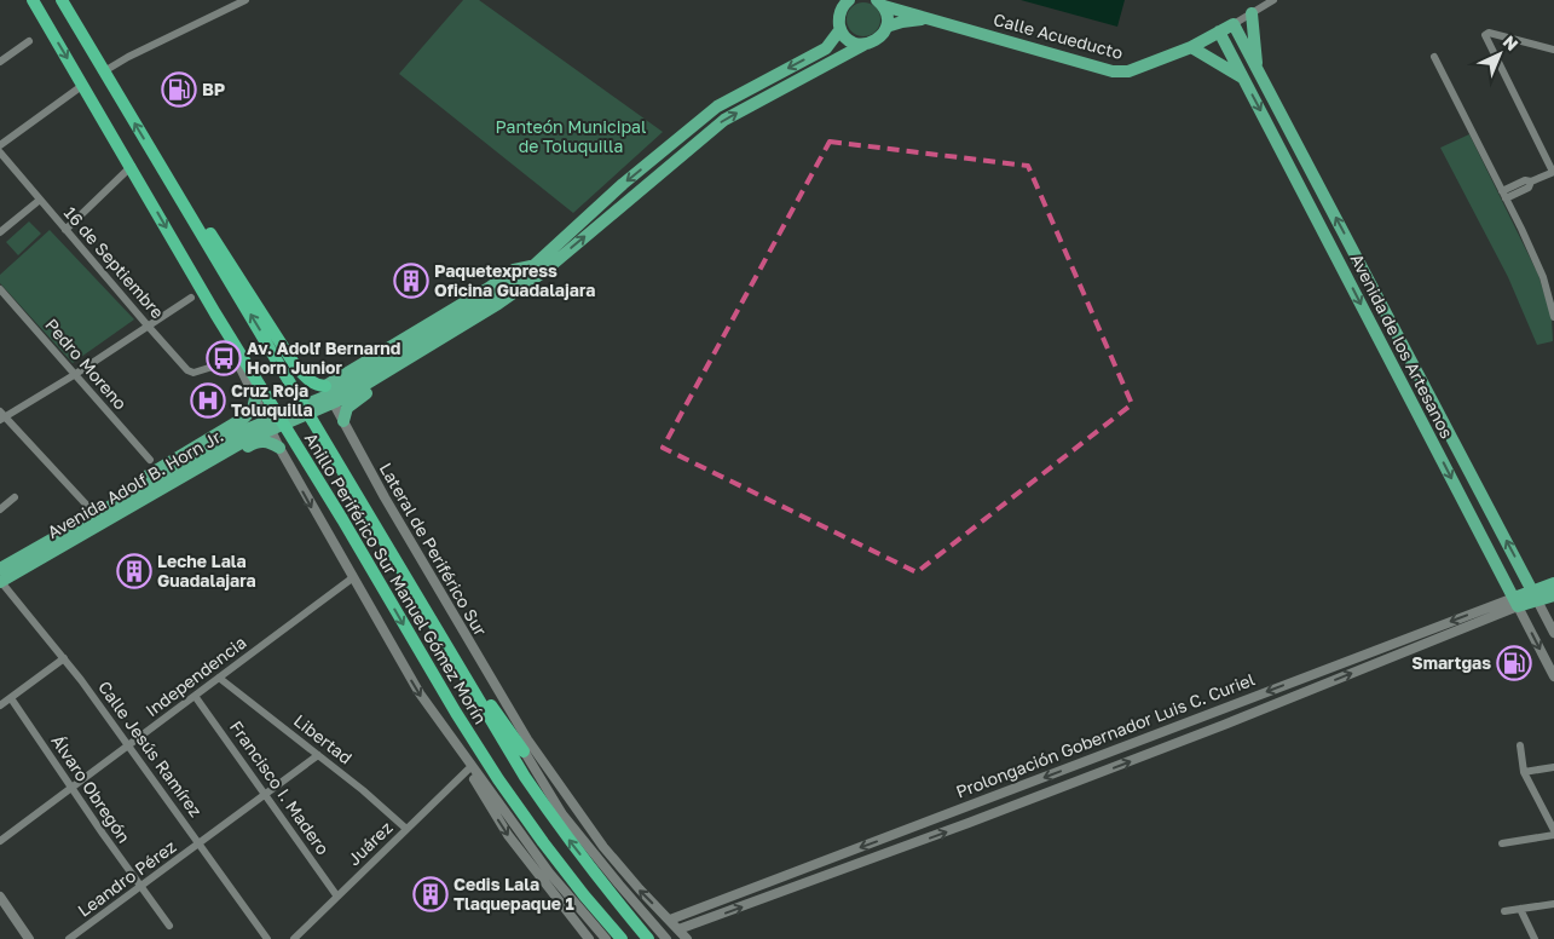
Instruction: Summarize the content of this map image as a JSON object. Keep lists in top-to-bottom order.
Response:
{
  "streets": {
    "highway": ["Anillo Periférico Sur Manuel Gómez Morín"],
    "main road": [
      "Calle Acueducto",
      "Avenida de los Artesanos",
      "Avenida Adolf B. Horn Jr.",
      "Prolongación Gobernador Luis C. Curiel"
    ],
    "street": [
      "16 de Septiembre",
      "Pedro Moreno",
      "Lateral de Periférico Sur",
      "Independencia",
      "Libertad",
      "Calle Jesús Ramírez",
      "Francisco I. Madero",
      "Álvaro Obregón",
      "Juárez",
      "Leandro Pérez"
    ]
  },
  "crossings": [
    ["Calle Acueducto", "Avenida de los Artesanos"],
    ["Calle Acueducto", "Avenida Adolf B. Horn Jr."],
    ["Avenida de los Artesanos", "Prolongación Gobernador Luis C. Curiel"],
    ["Avenida Adolf B. Horn Jr.", "Calle Jesús Ramírez"],
    ["Independencia", "Libertad"],
    ["Independencia", "Calle Jesús Ramírez"],
    ["Independencia", "Francisco I. Madero"],
    ["Independencia", "Álvaro Obregón"],
    ["Libertad", "Juárez"],
    ["Libertad", "Leandro Pérez"],
    ["Calle Jesús Ramírez", "Leandro Pérez"],
    ["Francisco I. Madero", "Juárez"],
    ["Francisco I. Madero", "Leandro Pérez"],
    ["Álvaro Obregón", "Leandro Pérez"]
  ],
  "parks": ["Panteón Municipal de Toluquilla"],
  "places": {
    "fuel station": ["BP", "Smartgas"],
    "building": ["Paquetexpress Oficina Guadalajara", "Leche Lala Guadalajara", "Cedis Lala Tlaquepaque 1"],
    "bus stop": ["Av. Adolf Bernarnd Horn Junior"],
    "hospital": ["Cruz Roja Toluquilla"]
  },
  "north": "top right"
}
